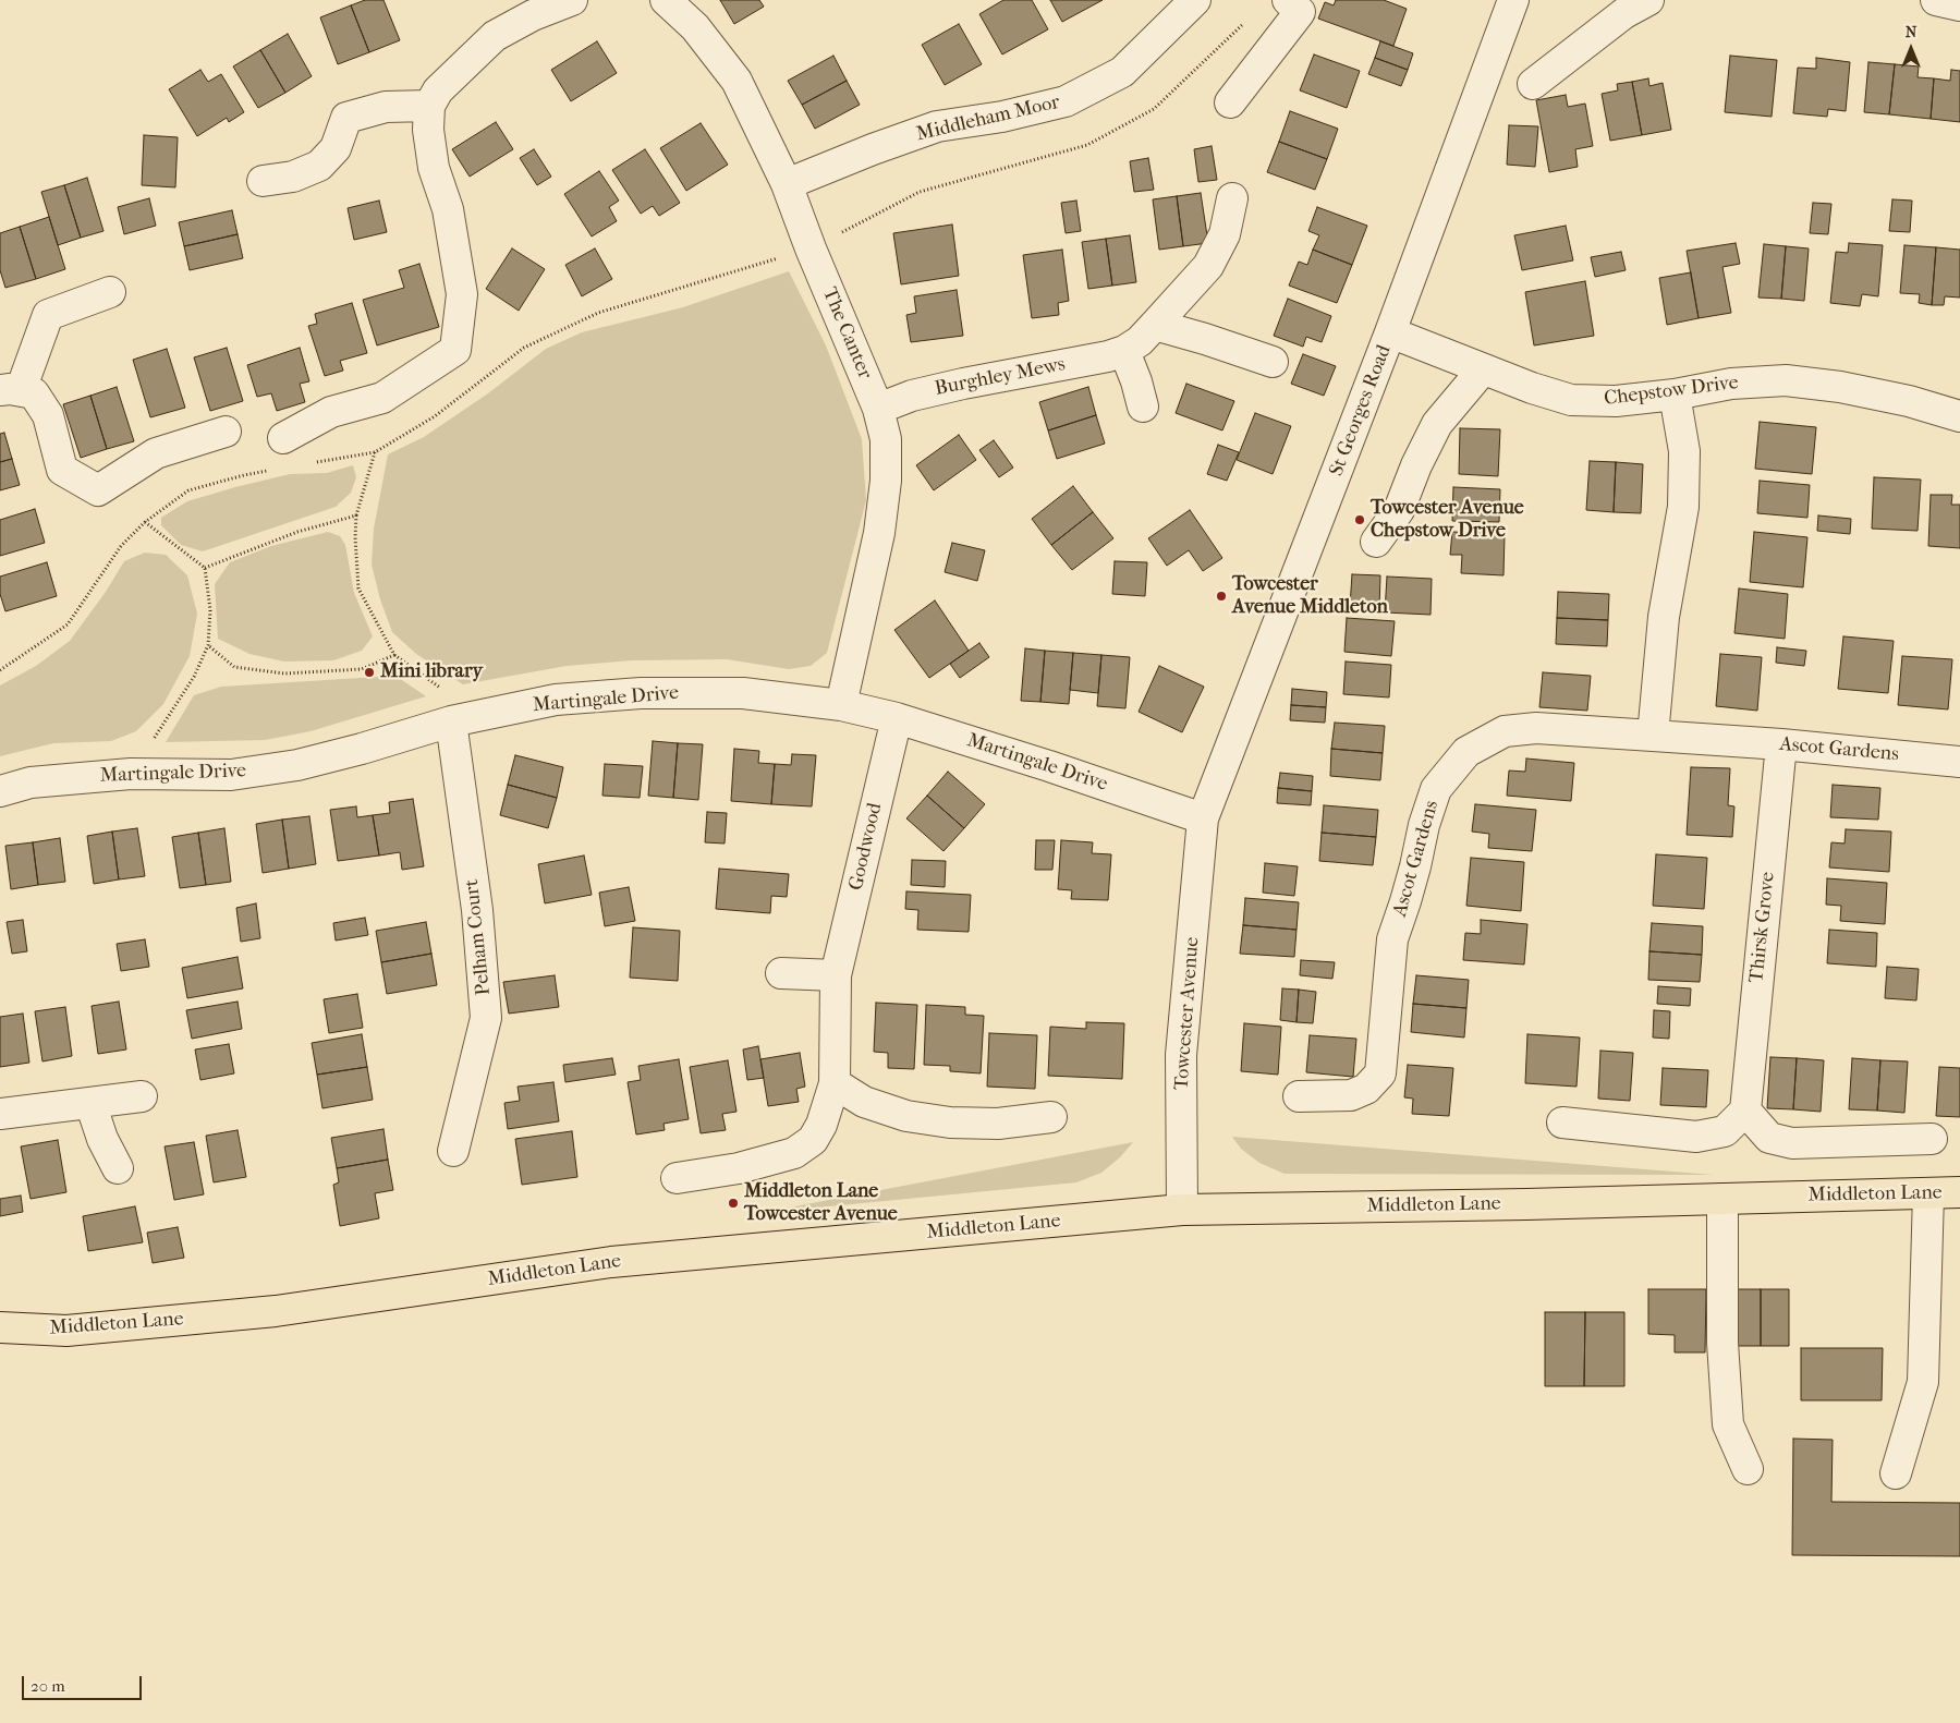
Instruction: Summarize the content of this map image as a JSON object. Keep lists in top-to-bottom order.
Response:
{
  "streets": {
    "main road": ["Middleton Lane"],
    "street": [
      "Middleham Moor",
      "The Canter",
      "Burghley Mews",
      "Chepstow Drive",
      "St Georges Road",
      "Martingale Drive",
      "Ascot Gardens",
      "Goodwood",
      "Thirsk Grove",
      "Pelham Court",
      "Towcester Avenue"
    ]
  },
  "crossings": [
    ["Middleham Moor", "The Canter"],
    ["The Canter", "Burghley Mews"],
    ["The Canter", "Martingale Drive"],
    ["Chepstow Drive", "St Georges Road"],
    ["St Georges Road", "Martingale Drive"],
    ["St Georges Road", "Towcester Avenue"],
    ["Martingale Drive", "Goodwood"],
    ["Martingale Drive", "Pelham Court"],
    ["Martingale Drive", "Towcester Avenue"],
    ["Ascot Gardens", "Thirsk Grove"],
    ["Towcester Avenue", "Middleton Lane"]
  ],
  "places": [
    "Towcester Avenue Chepstow Drive",
    "Towcester Avenue Middleton",
    "Mini library",
    "Middleton Lane Towcester Avenue"
  ],
  "scale_bar": "20 m",
  "north": "top"
}
